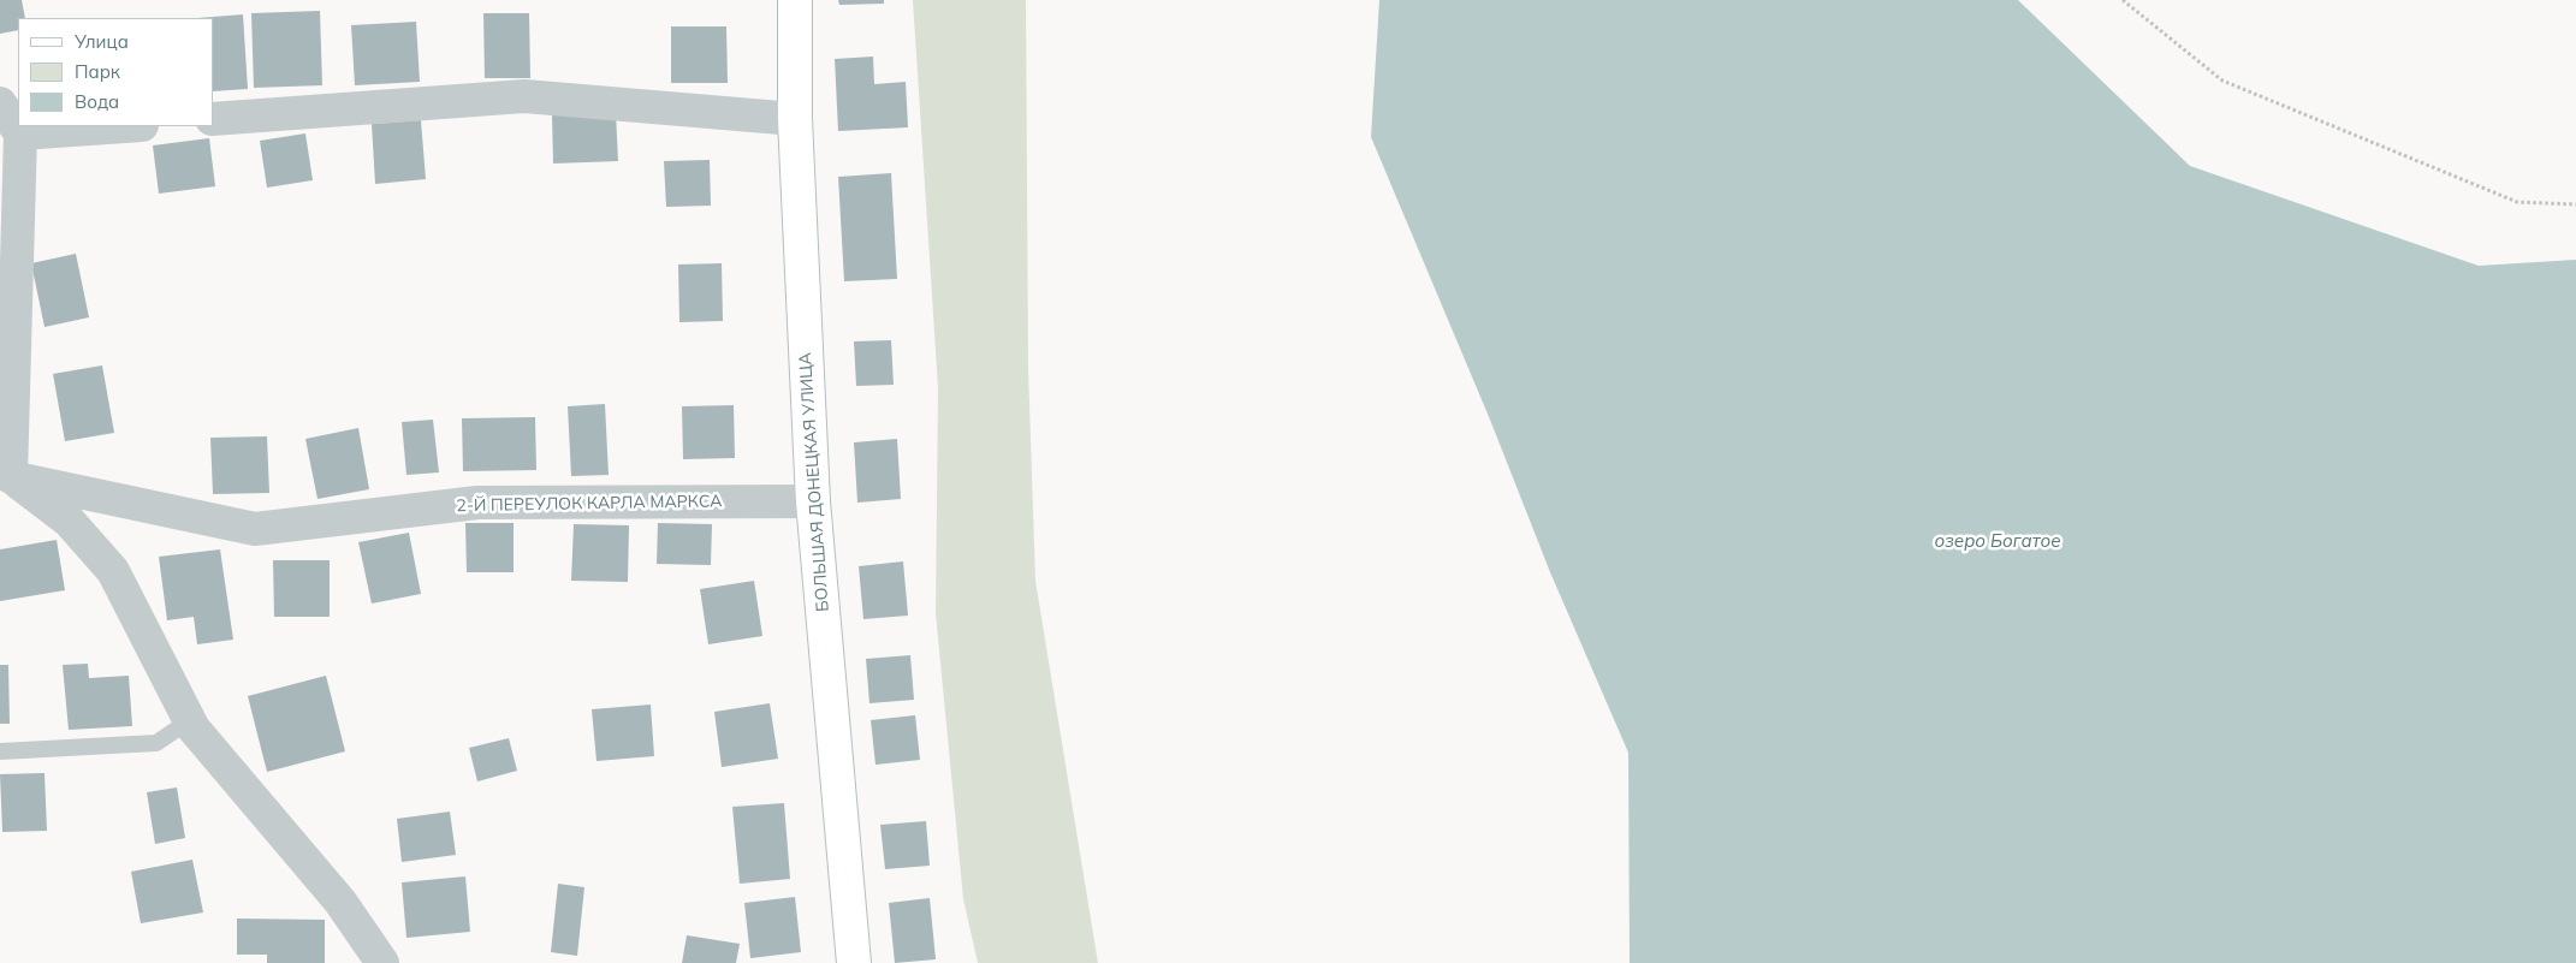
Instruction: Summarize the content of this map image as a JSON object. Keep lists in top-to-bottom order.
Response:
{
  "streets": {
    "street": ["БОЛЬШАЯ ДОНЕЦКАЯ УЛИЦА", "2-Й ПЕРЕУЛОК КАРЛА МАРКСА"]
  },
  "crossings": [
    ["БОЛЬШАЯ ДОНЕЦКАЯ УЛИЦА", "2-Й ПЕРЕУЛОК КАРЛА МАРКСА"]
  ],
  "water": ["озеро Богатое"],
  "legend": ["Улица", "Парк", "Вода"]
}
